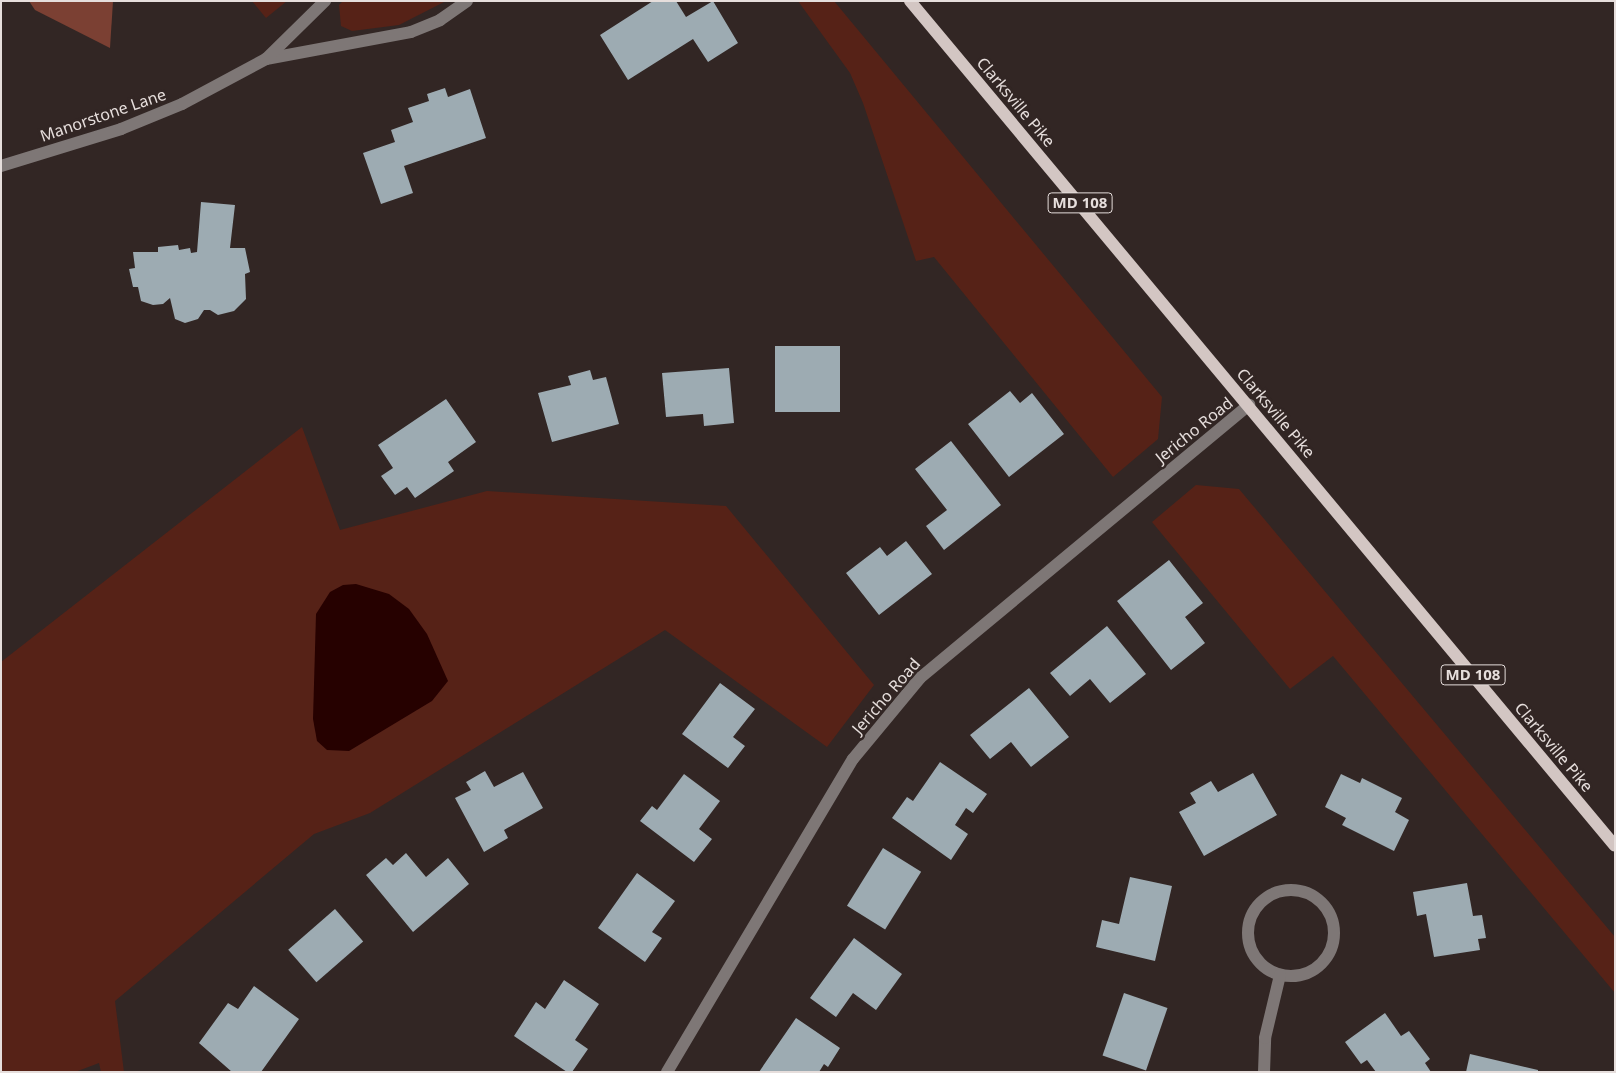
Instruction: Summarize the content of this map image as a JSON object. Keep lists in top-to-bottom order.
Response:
{
  "streets": {
    "main road": ["Clarksville Pike", "MD 108"],
    "street": ["Manorstone Lane", "Jericho Road"]
  },
  "crossings": [
    ["Clarksville Pike", "Jericho Road"]
  ]
}
